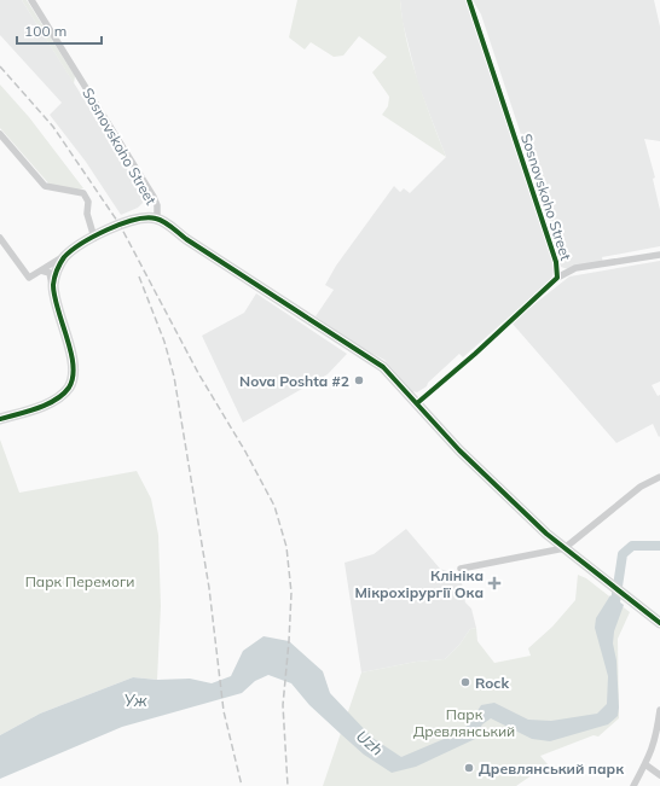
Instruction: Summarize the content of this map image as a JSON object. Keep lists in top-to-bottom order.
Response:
{
  "streets": {
    "street": ["Sosnovskoho Street"]
  },
  "water": ["Уж", "Uzh"],
  "parks": ["Парк Перемоги", "Парк Древлянський"],
  "places": {
    "other": ["Nova Poshta #2", "Rock", "Древлянський парк"],
    "health": ["Клініка Мікрохірургії Ока"]
  },
  "scale_bar": "100 m"
}
